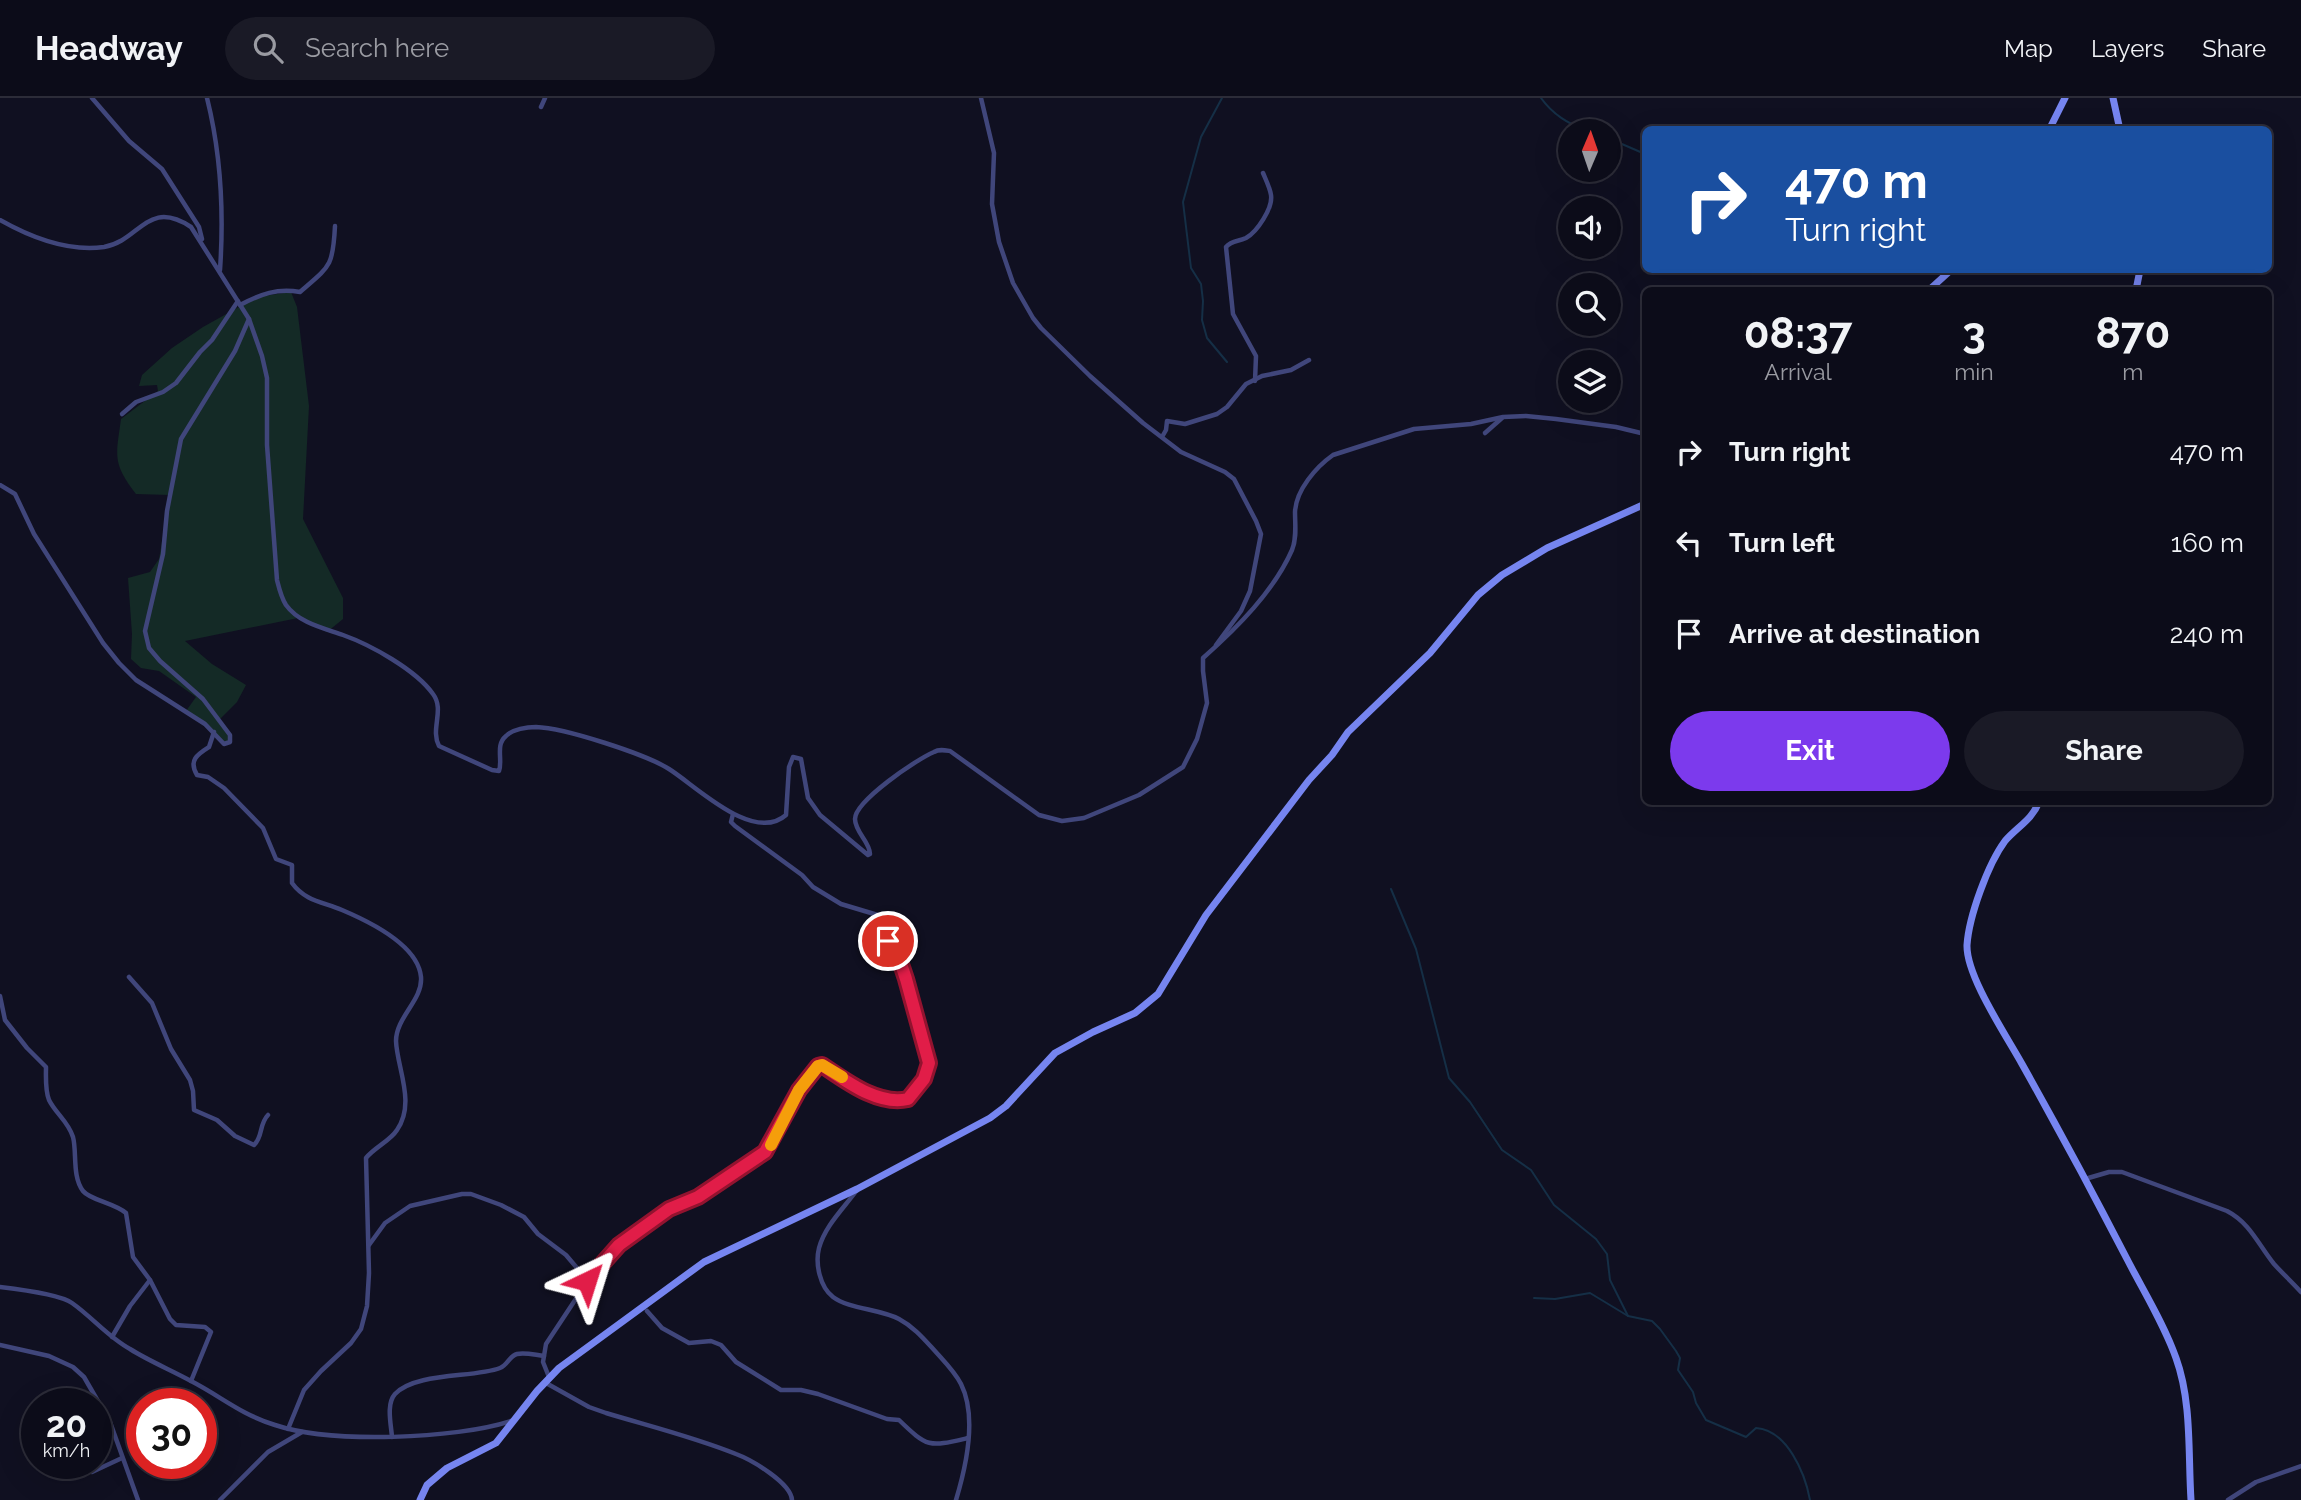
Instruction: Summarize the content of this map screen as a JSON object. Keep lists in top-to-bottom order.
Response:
{
  "north": "top",
  "page": {
    "header": "Headway",
    "search": "Search here",
    "nav": ["Map", "Layers", "Share"],
    "turn": ["470 m", "Turn right"],
    "eta": [
      "08:37",
      "Arrival",
      "3",
      "min",
      "870",
      "m"
    ],
    "list": [
      {
        "name": "Turn right",
        "value": "470 m"
      },
      {
        "name": "Turn left",
        "value": "160 m"
      },
      {
        "name": "Arrive at destination",
        "value": "240 m"
      }
    ],
    "buttons": ["Exit", "Share"],
    "speed": "20 km/h",
    "limit": "30"
  }
}
